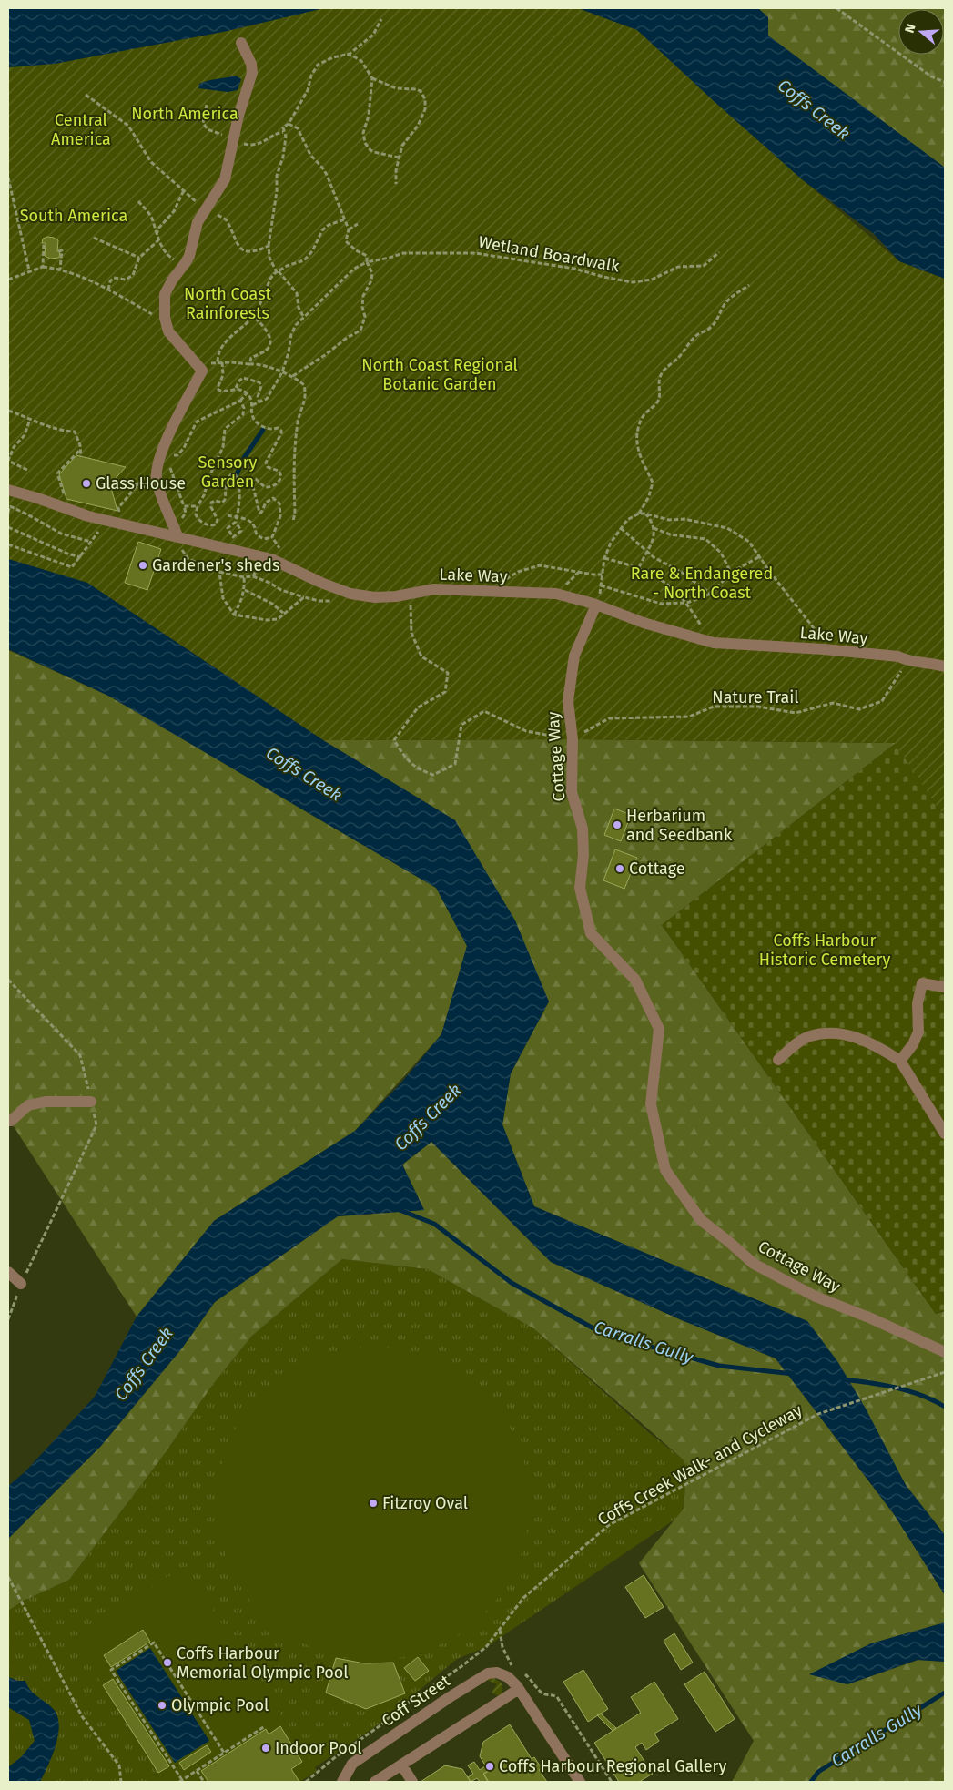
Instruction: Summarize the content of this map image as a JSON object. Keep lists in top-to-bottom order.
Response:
{
  "streets": {
    "street": ["Lake Way", "Cottage Way", "Coff Street"],
    "path": ["Wetland Boardwalk", "Nature Trail", "Coffs Creek Walk- and Cycleway"]
  },
  "crossings": [
    ["Lake Way", "Nature Trail"],
    ["Lake Way", "Cottage Way"],
    ["Nature Trail", "Cottage Way"]
  ],
  "water": ["Coffs Creek", "Carralls Gully"],
  "parks": [
    "North America",
    "Central America",
    "South America",
    "North Coast Rainforests",
    "North Coast Regional Botanic Garden",
    "Sensory Garden",
    "Rare & Endangered - North Coast",
    "Coffs Harbour Historic Cemetery"
  ],
  "places": [
    "Glass House",
    "Gardener's sheds",
    "Herbarium and Seedbank",
    "Cottage",
    "Fitzroy Oval",
    "Coffs Harbour Memorial Olympic Pool",
    "Olympic Pool",
    "Indoor Pool",
    "Coffs Harbour Regional Gallery"
  ],
  "north": "left"
}
